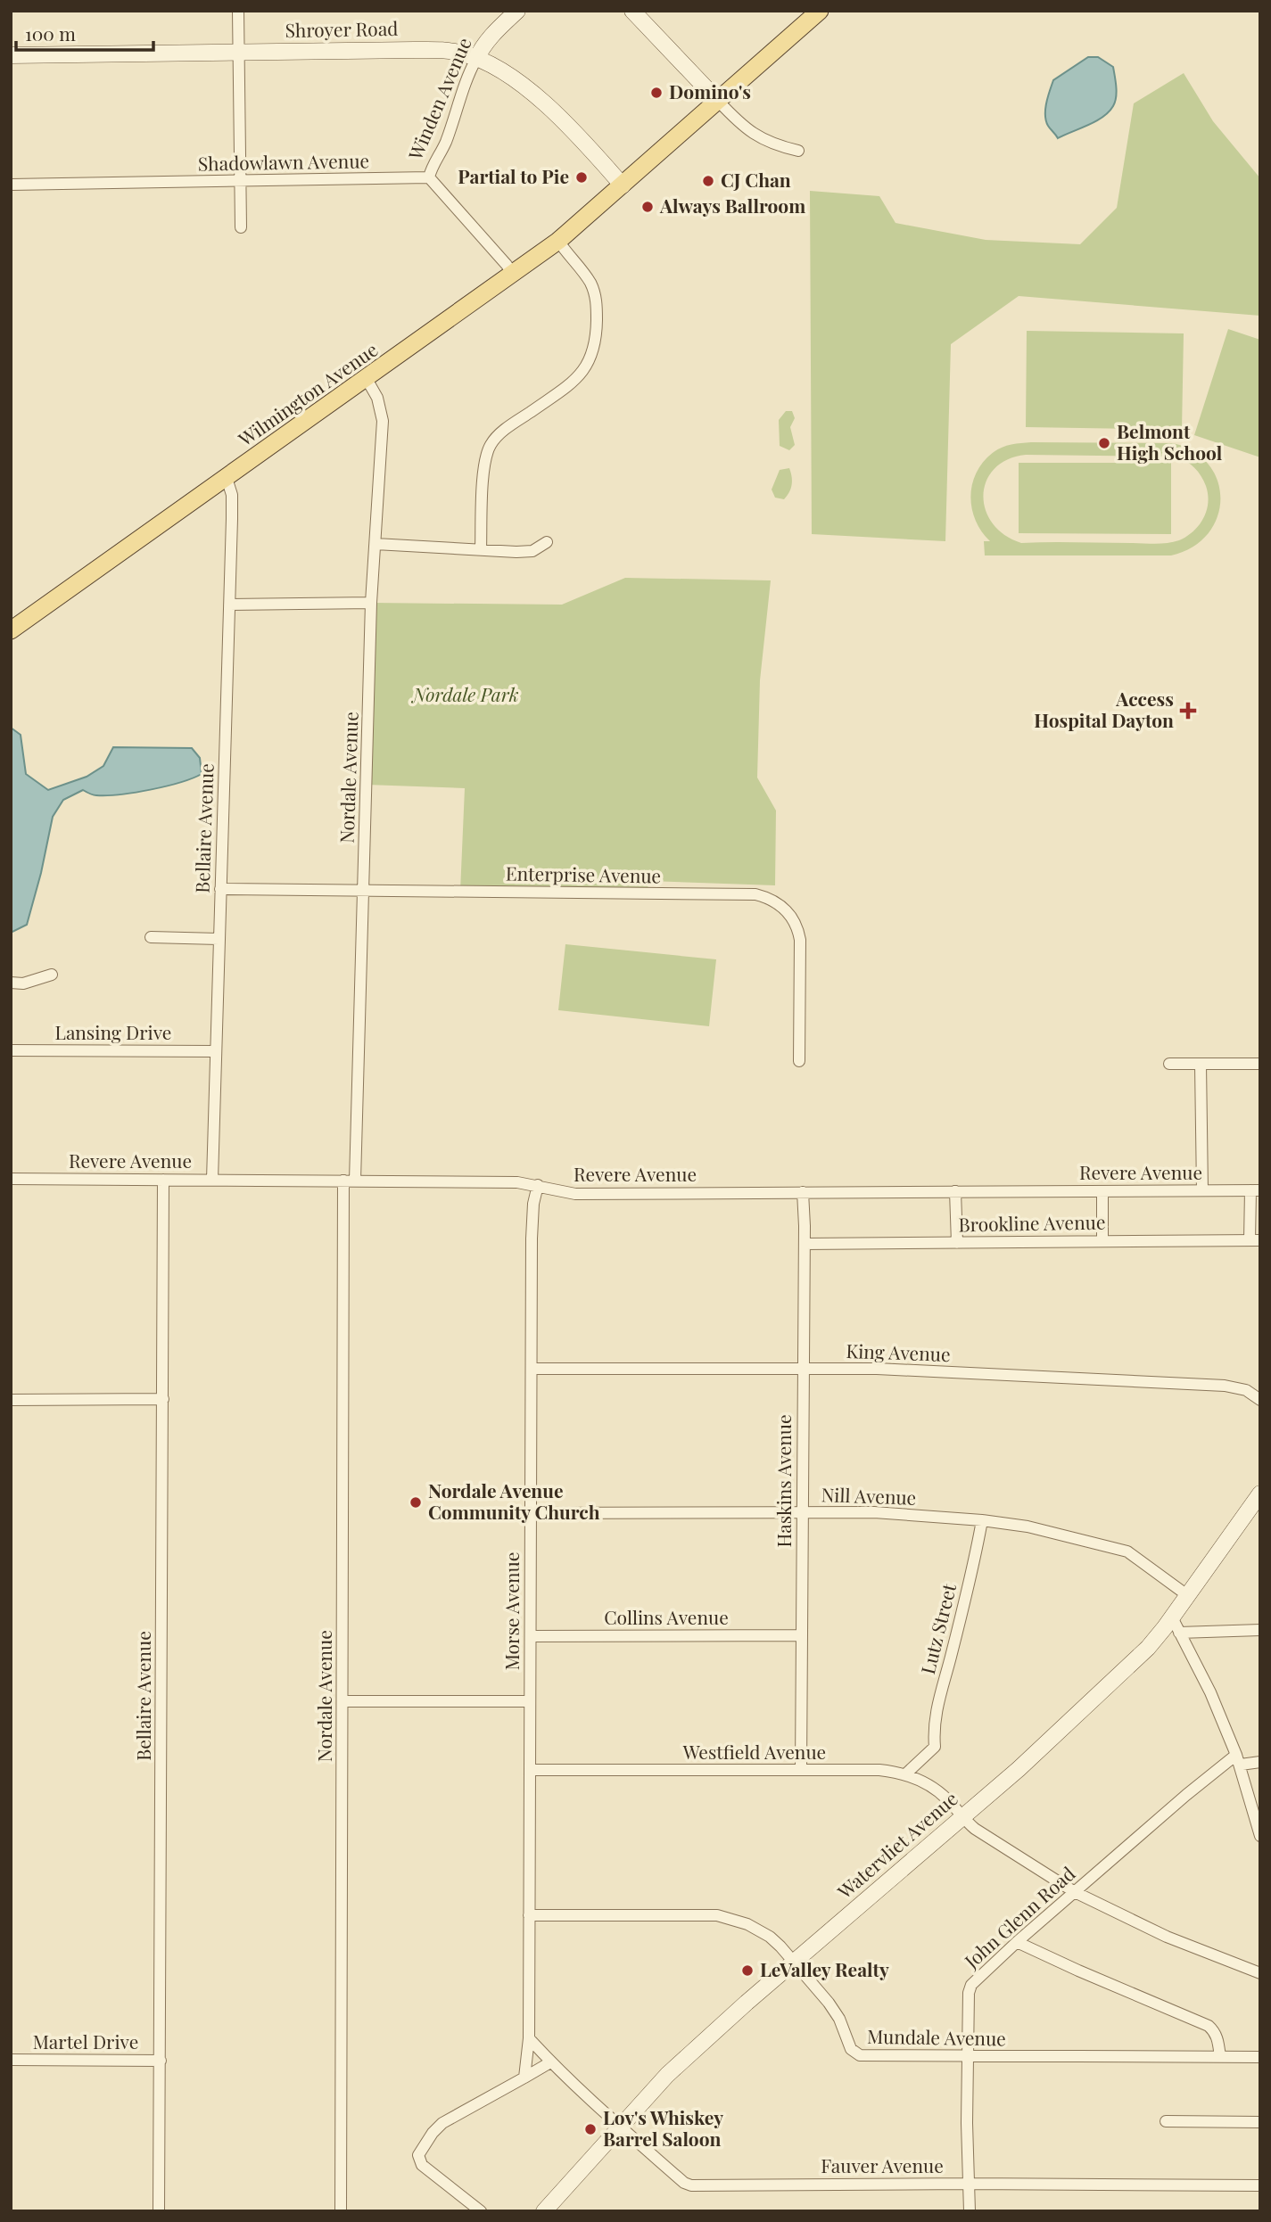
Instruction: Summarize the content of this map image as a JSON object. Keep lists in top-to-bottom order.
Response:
{
  "streets": {
    "main road": ["Wilmington Avenue"],
    "street": [
      "Shroyer Road",
      "Winden Avenue",
      "Shadowlawn Avenue",
      "Nordale Avenue",
      "Bellaire Avenue",
      "Enterprise Avenue",
      "Lansing Drive",
      "Revere Avenue",
      "Brookline Avenue",
      "King Avenue",
      "Haskins Avenue",
      "Nill Avenue",
      "Morse Avenue",
      "Collins Avenue",
      "Lutz Street",
      "Westfield Avenue",
      "Watervliet Avenue",
      "John Glenn Road",
      "Mundale Avenue",
      "Martel Drive",
      "Fauver Avenue"
    ]
  },
  "crossings": [
    ["Shroyer Road", "Winden Avenue"],
    ["Shroyer Road", "Wilmington Avenue"],
    ["Winden Avenue", "Shadowlawn Avenue"],
    ["Wilmington Avenue", "Nordale Avenue"],
    ["Wilmington Avenue", "Bellaire Avenue"],
    ["Nordale Avenue", "Enterprise Avenue"],
    ["Nordale Avenue", "Revere Avenue"],
    ["Bellaire Avenue", "Enterprise Avenue"],
    ["Bellaire Avenue", "Lansing Drive"],
    ["Bellaire Avenue", "Revere Avenue"],
    ["Bellaire Avenue", "Martel Drive"],
    ["Revere Avenue", "Haskins Avenue"],
    ["Revere Avenue", "Morse Avenue"],
    ["Brookline Avenue", "Haskins Avenue"],
    ["King Avenue", "Haskins Avenue"],
    ["King Avenue", "Morse Avenue"],
    ["Haskins Avenue", "Nill Avenue"],
    ["Haskins Avenue", "Collins Avenue"],
    ["Haskins Avenue", "Westfield Avenue"],
    ["Nill Avenue", "Morse Avenue"],
    ["Nill Avenue", "Lutz Street"],
    ["Nill Avenue", "Watervliet Avenue"],
    ["Morse Avenue", "Collins Avenue"],
    ["Morse Avenue", "Westfield Avenue"],
    ["Morse Avenue", "Mundale Avenue"],
    ["Lutz Street", "Westfield Avenue"],
    ["Westfield Avenue", "Watervliet Avenue"],
    ["Westfield Avenue", "John Glenn Road"],
    ["Watervliet Avenue", "Mundale Avenue"],
    ["Watervliet Avenue", "Fauver Avenue"],
    ["John Glenn Road", "Mundale Avenue"],
    ["John Glenn Road", "Fauver Avenue"]
  ],
  "parks": ["Nordale Park"],
  "places": {
    "other": [
      "Domino's",
      "Partial to Pie",
      "CJ Chan",
      "Always Ballroom",
      "Belmont High School",
      "Nordale Avenue Community Church",
      "LeValley Realty",
      "Lov's Whiskey Barrel Saloon"
    ],
    "health": ["Access Hospital Dayton"]
  },
  "scale_bar": "100 m"
}
